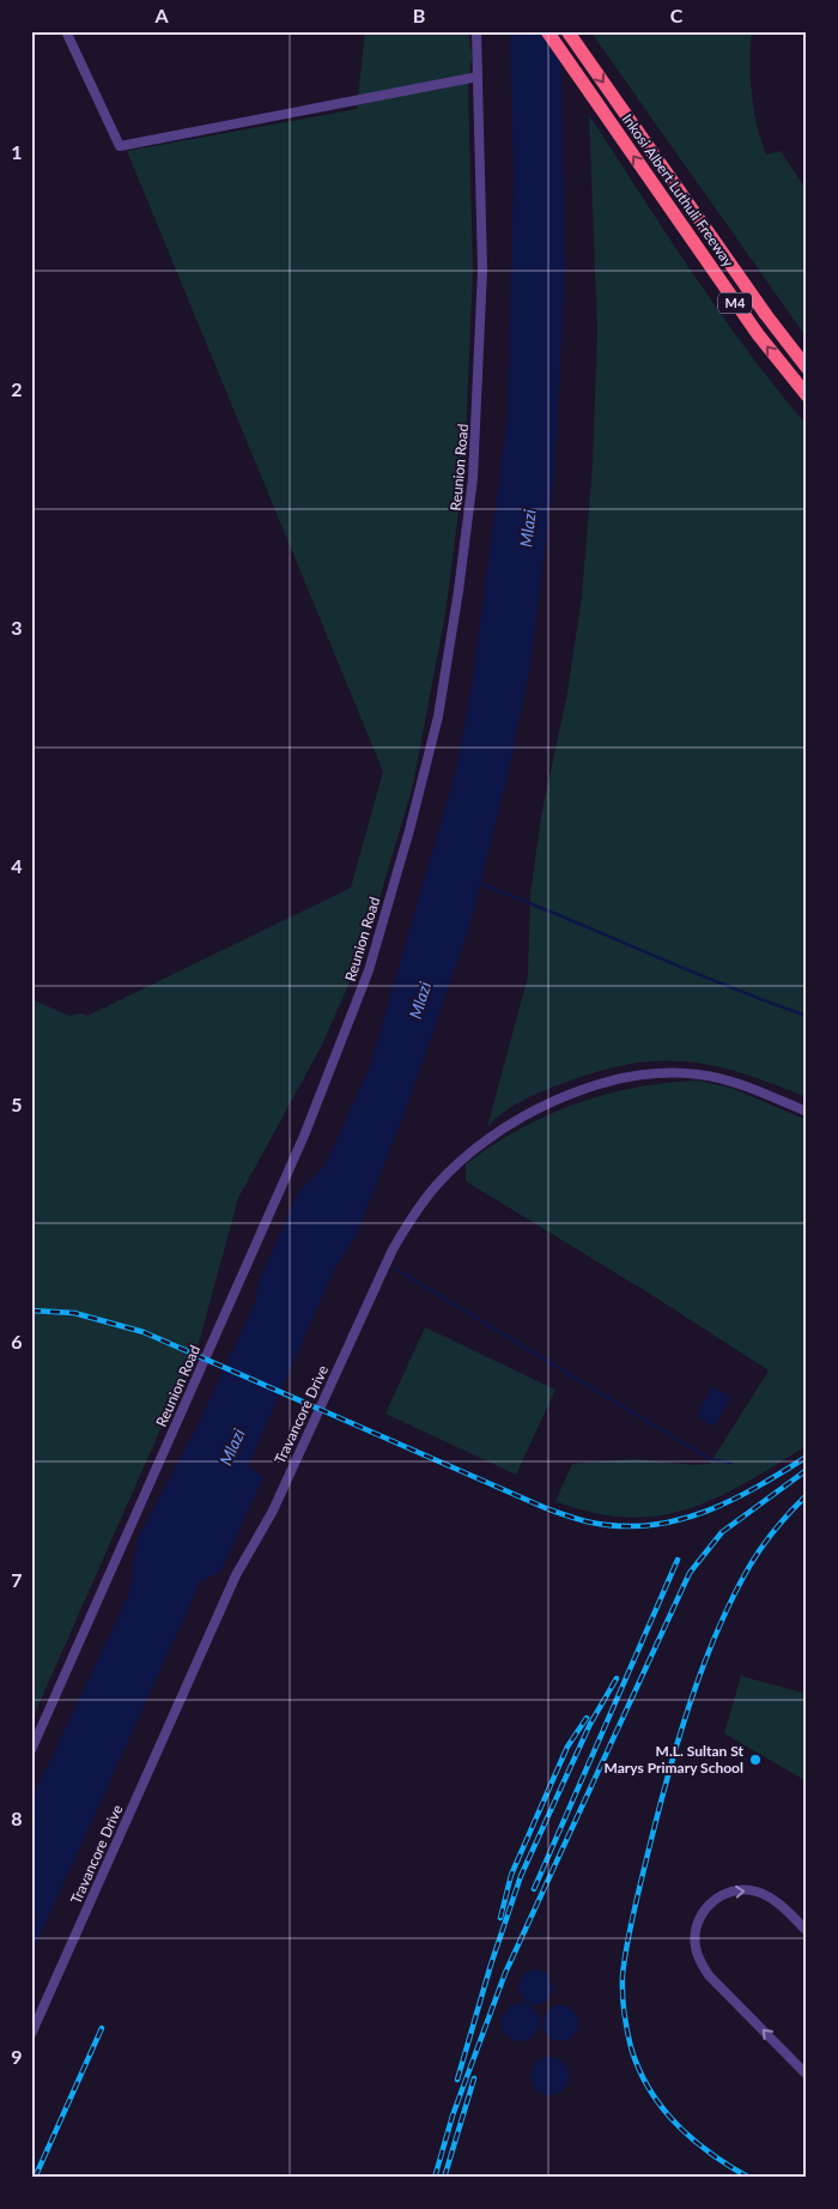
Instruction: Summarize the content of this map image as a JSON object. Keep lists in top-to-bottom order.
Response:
{
  "streets": {
    "highway": ["Inkosi Albert Luthuli Freeway", "M4"],
    "street": ["Reunion Road", "Travancore Drive"]
  },
  "water": ["Mlazi"],
  "places": ["M.L. Sultan St Marys Primary School"],
  "grid": {
    "columns": ["A", "B", "C"],
    "rows": [
      "1",
      "2",
      "3",
      "4",
      "5",
      "6",
      "7",
      "8",
      "9"
    ]
  }
}
